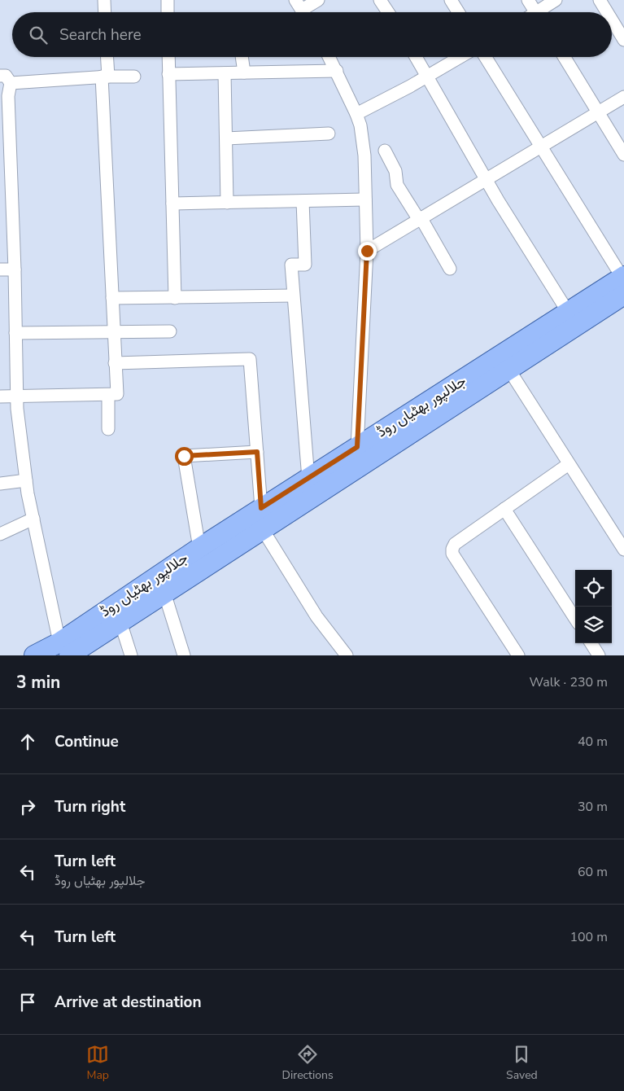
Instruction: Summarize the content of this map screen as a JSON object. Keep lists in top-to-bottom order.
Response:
{
  "streets": {
    "main road": ["جلالپور بھٹیاں روڈ"]
  },
  "page": {
    "search": "Search here",
    "heading": ["3 min", "Walk · 230 m"],
    "list": [
      ["Continue", "40 m"],
      ["Turn right", "30 m"],
      ["Turn left", "جلالپور بھٹیاں روڈ", "60 m"],
      ["Turn left", "100 m"],
      "Arrive at destination"
    ],
    "nav": ["Map", "Directions", "Saved"]
  }
}
